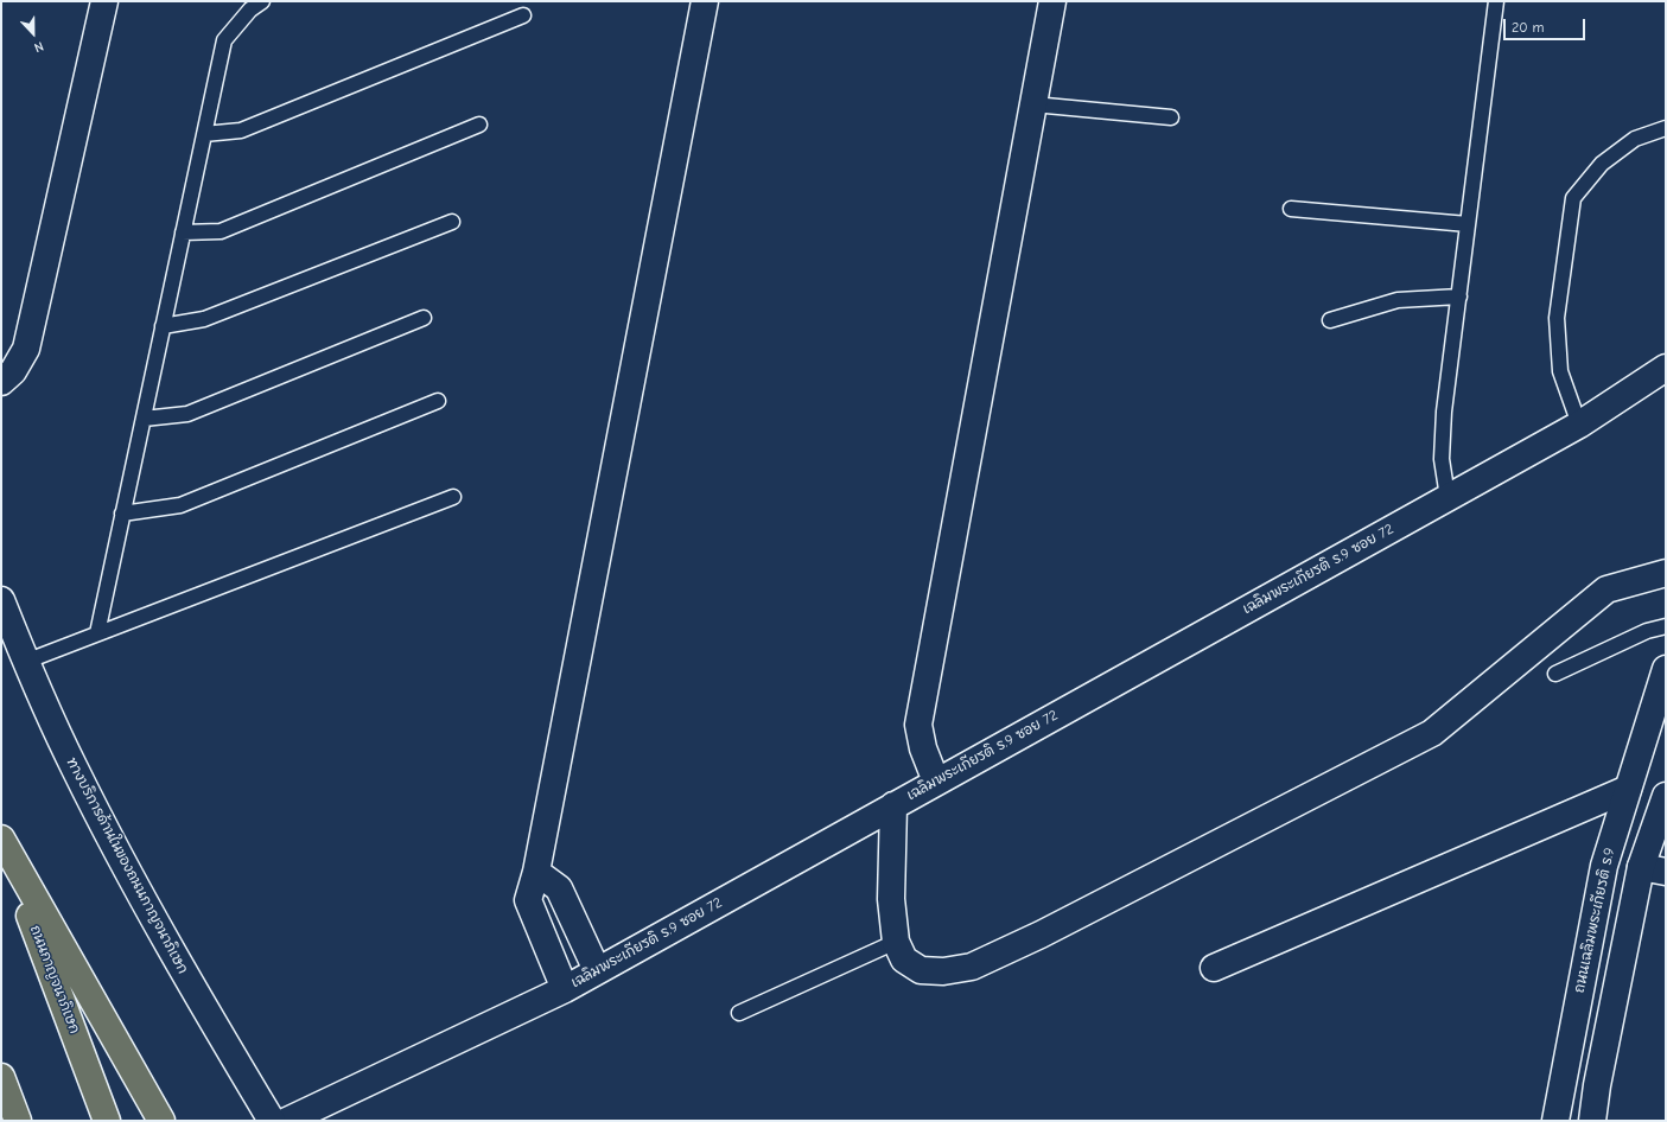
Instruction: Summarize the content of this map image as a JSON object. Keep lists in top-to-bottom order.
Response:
{
  "streets": {
    "highway": ["ถนนกาญจนาภิเษก"],
    "street": ["เฉลิมพระเกียรติ ร.9 ซอย 72", "ทางบริการด้านในของถนนกาญจนาภิเษก", "ถนนเฉลิมพระเกียรติ ร.9"]
  },
  "scale_bar": "20 m",
  "north": "bottom"
}
